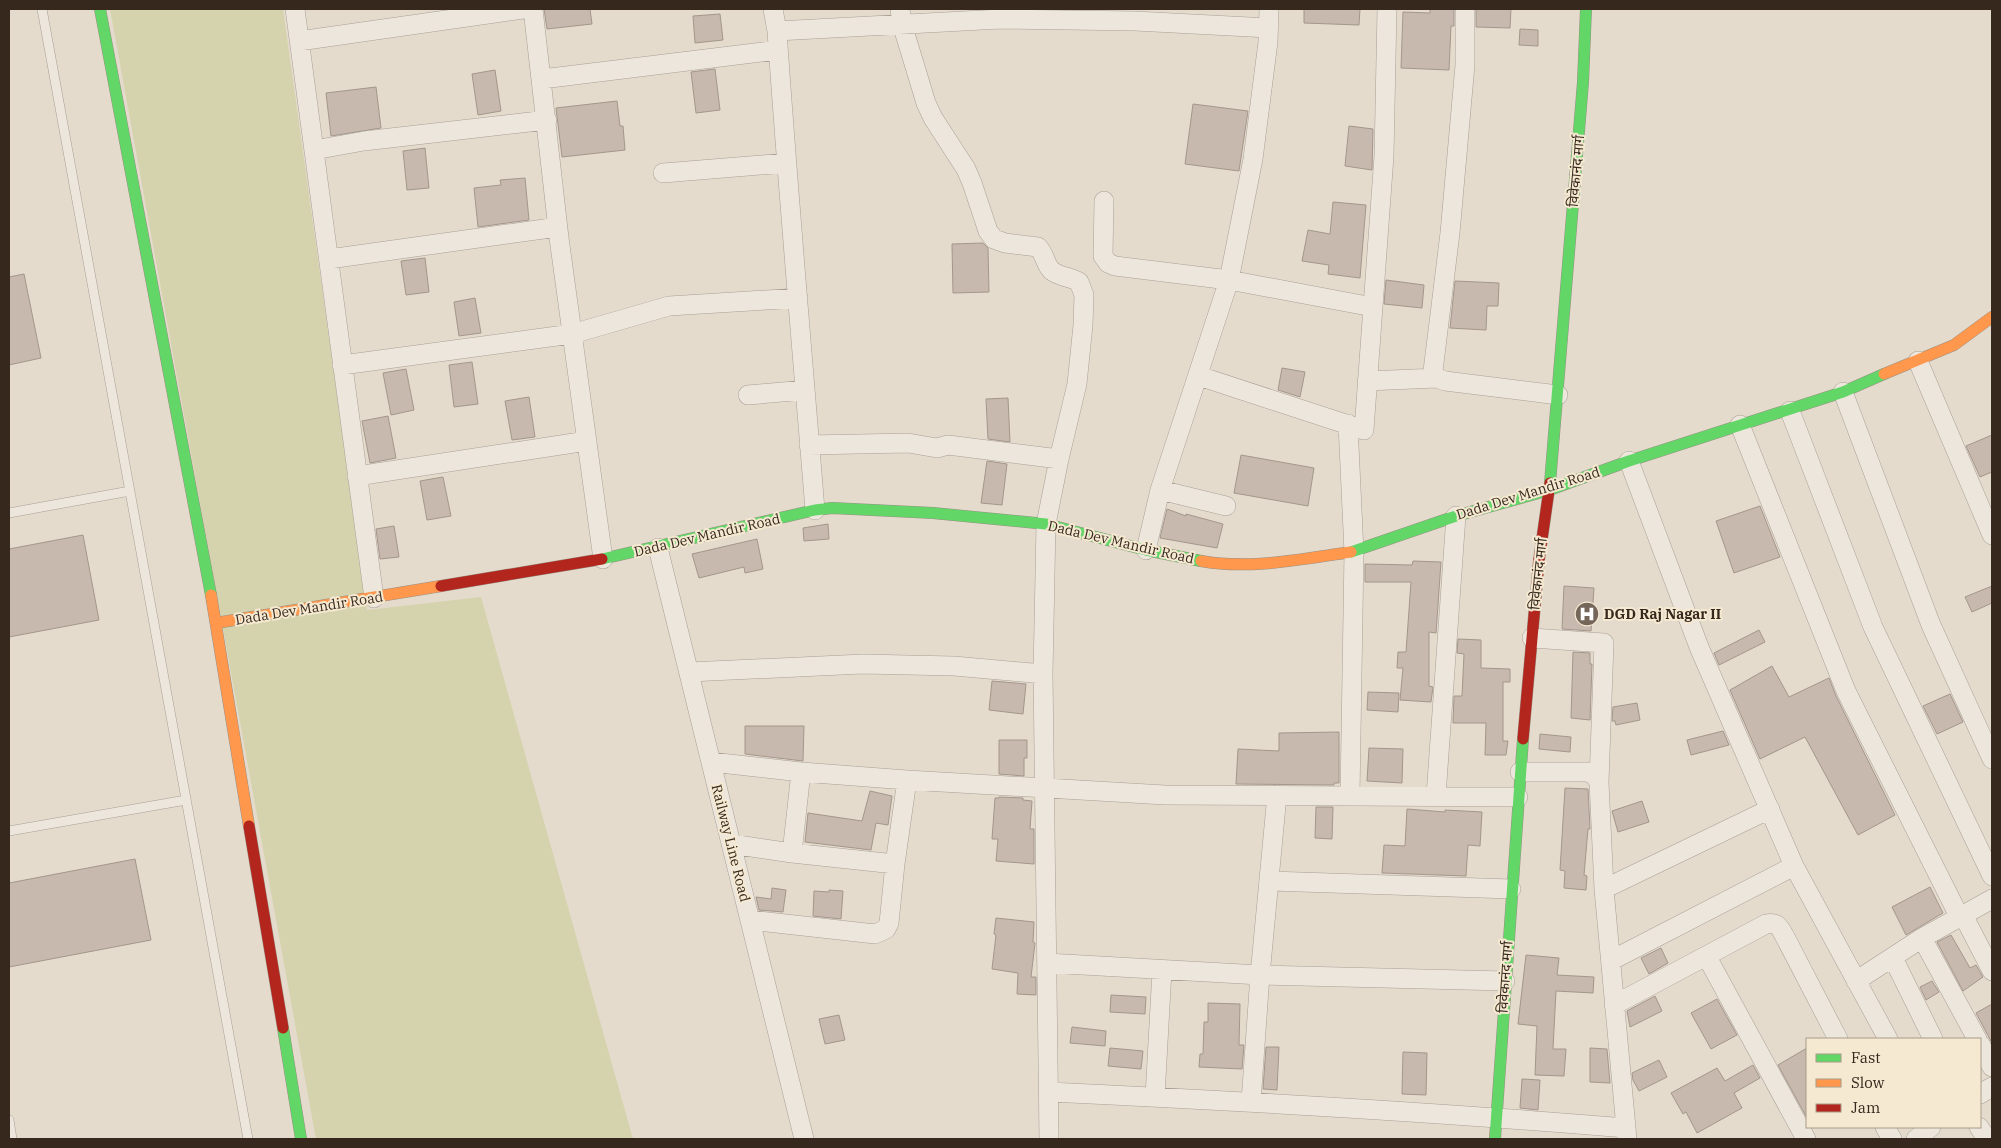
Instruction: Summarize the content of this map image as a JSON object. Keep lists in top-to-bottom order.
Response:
{
  "streets": {
    "street": ["विवेकानंद मार्ग", "Dada Dev Mandir Road", "Railway Line Road"]
  },
  "crossings": [
    ["विवेकानंद मार्ग", "Dada Dev Mandir Road"],
    ["Dada Dev Mandir Road", "Railway Line Road"]
  ],
  "places": {
    "hospital": ["DGD Raj Nagar II"]
  },
  "legend": ["Fast", "Slow", "Jam"]
}
